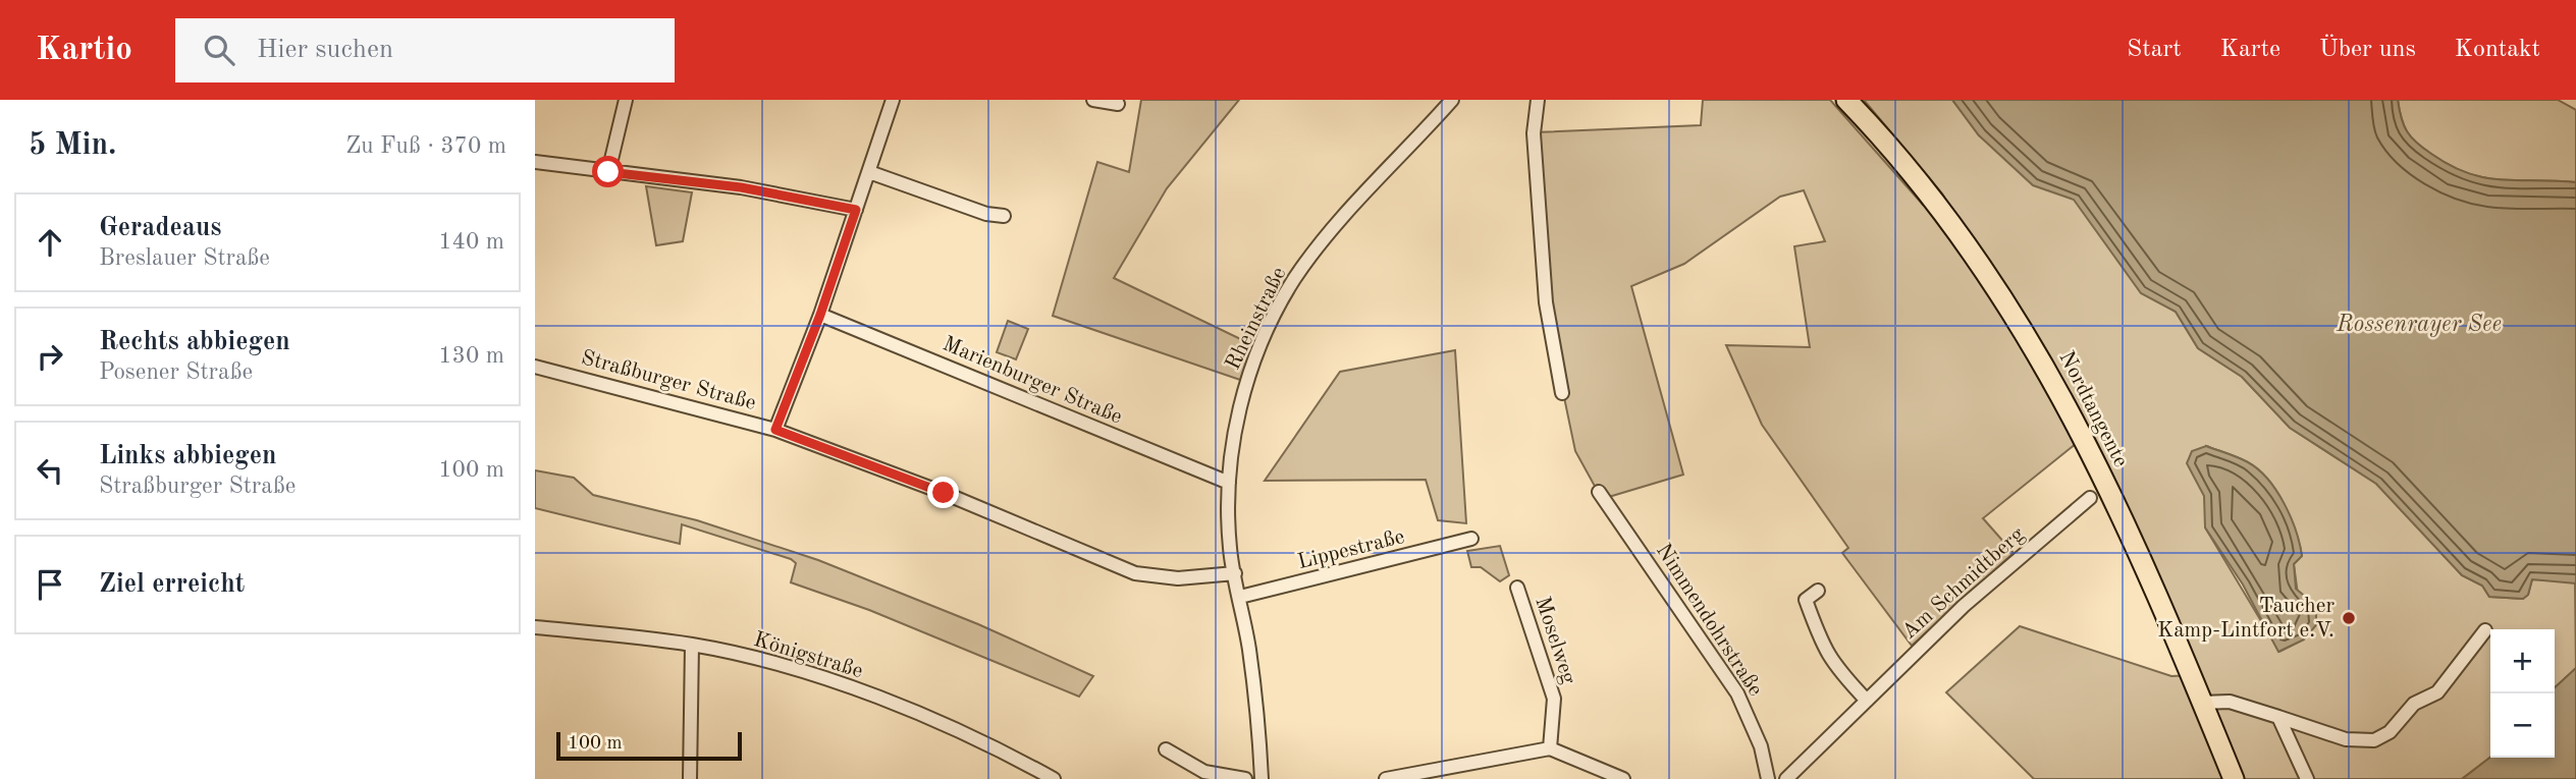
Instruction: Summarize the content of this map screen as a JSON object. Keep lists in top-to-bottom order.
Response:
{
  "streets": {
    "main road": ["Nordtangente"],
    "street": [
      "Rheinstraße",
      "Straßburger Straße",
      "Marienburger Straße",
      "Lippestraße",
      "Am Schmidtberg",
      "Nimmendohrstraße",
      "Moselweg",
      "Königstraße"
    ]
  },
  "crossings": [
    ["Rheinstraße", "Straßburger Straße"],
    ["Rheinstraße", "Marienburger Straße"],
    ["Rheinstraße", "Lippestraße"]
  ],
  "water": ["Rossenrayer See"],
  "places": ["Taucher Kamp-Lintfort e.V."],
  "scale_bar": "100 m",
  "page": {
    "header": "Kartio",
    "search": "Hier suchen",
    "nav": [
      "Start",
      "Karte",
      "Über uns",
      "Kontakt"
    ],
    "heading": ["5 Min.", "Zu Fuß · 370 m"],
    "list": [
      ["Geradeaus", "Breslauer Straße", "140 m"],
      ["Rechts abbiegen", "Posener Straße", "130 m"],
      ["Links abbiegen", "Straßburger Straße", "100 m"],
      "Ziel erreicht"
    ],
    "map_buttons": ["+", "−"],
    "scale": "100 m"
  }
}
